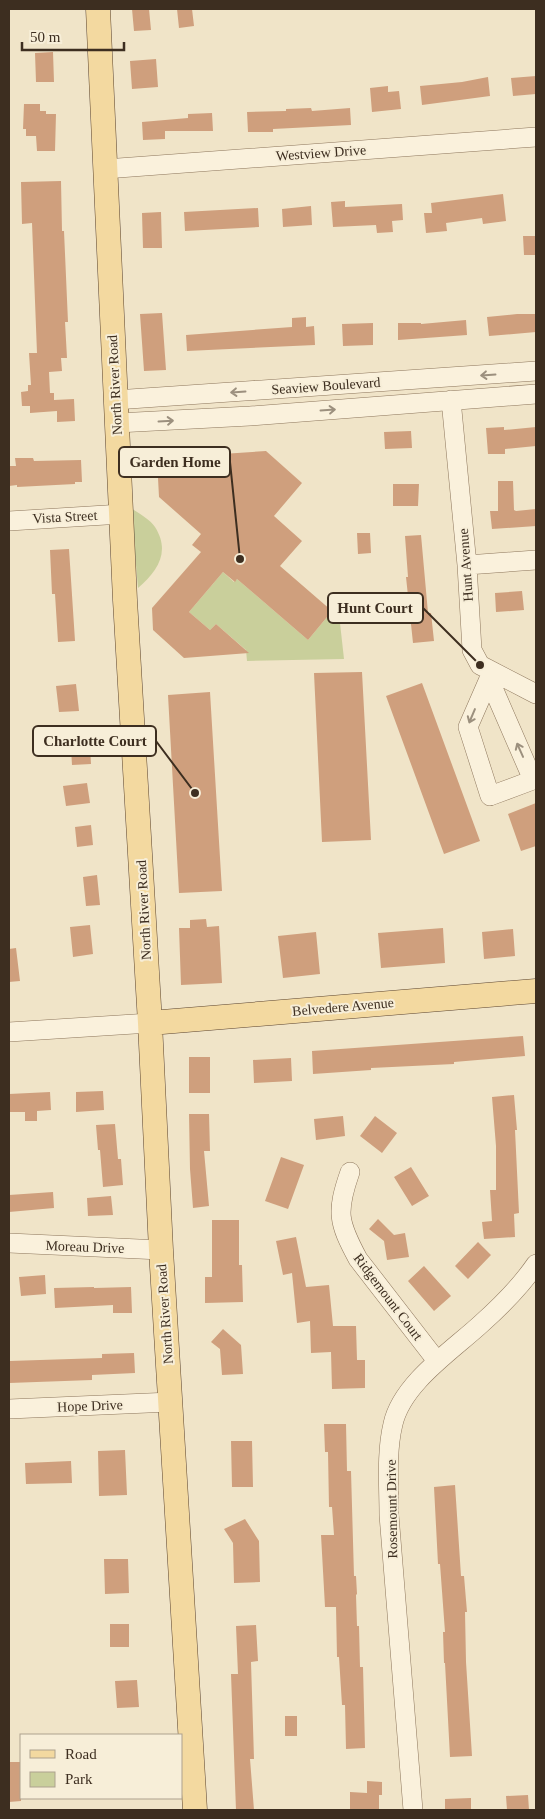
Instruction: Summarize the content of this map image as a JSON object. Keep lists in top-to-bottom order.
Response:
{
  "streets": {
    "main road": ["North River Road", "Belvedere Avenue"],
    "street": [
      "Westview Drive",
      "Seaview Boulevard",
      "Vista Street",
      "Hunt Avenue",
      "Moreau Drive",
      "Ridgemount Court",
      "Hope Drive",
      "Rosemount Drive"
    ]
  },
  "crossings": [
    ["Westview Drive", "North River Road"],
    ["North River Road", "Seaview Boulevard"],
    ["North River Road", "Vista Street"],
    ["North River Road", "Belvedere Avenue"],
    ["North River Road", "Moreau Drive"],
    ["North River Road", "Hope Drive"],
    ["Seaview Boulevard", "Hunt Avenue"],
    ["Ridgemount Court", "Rosemount Drive"]
  ],
  "places": ["Garden Home", "Hunt Court", "Charlotte Court"],
  "legend": ["Road", "Park"],
  "scale_bar": "50 m"
}
